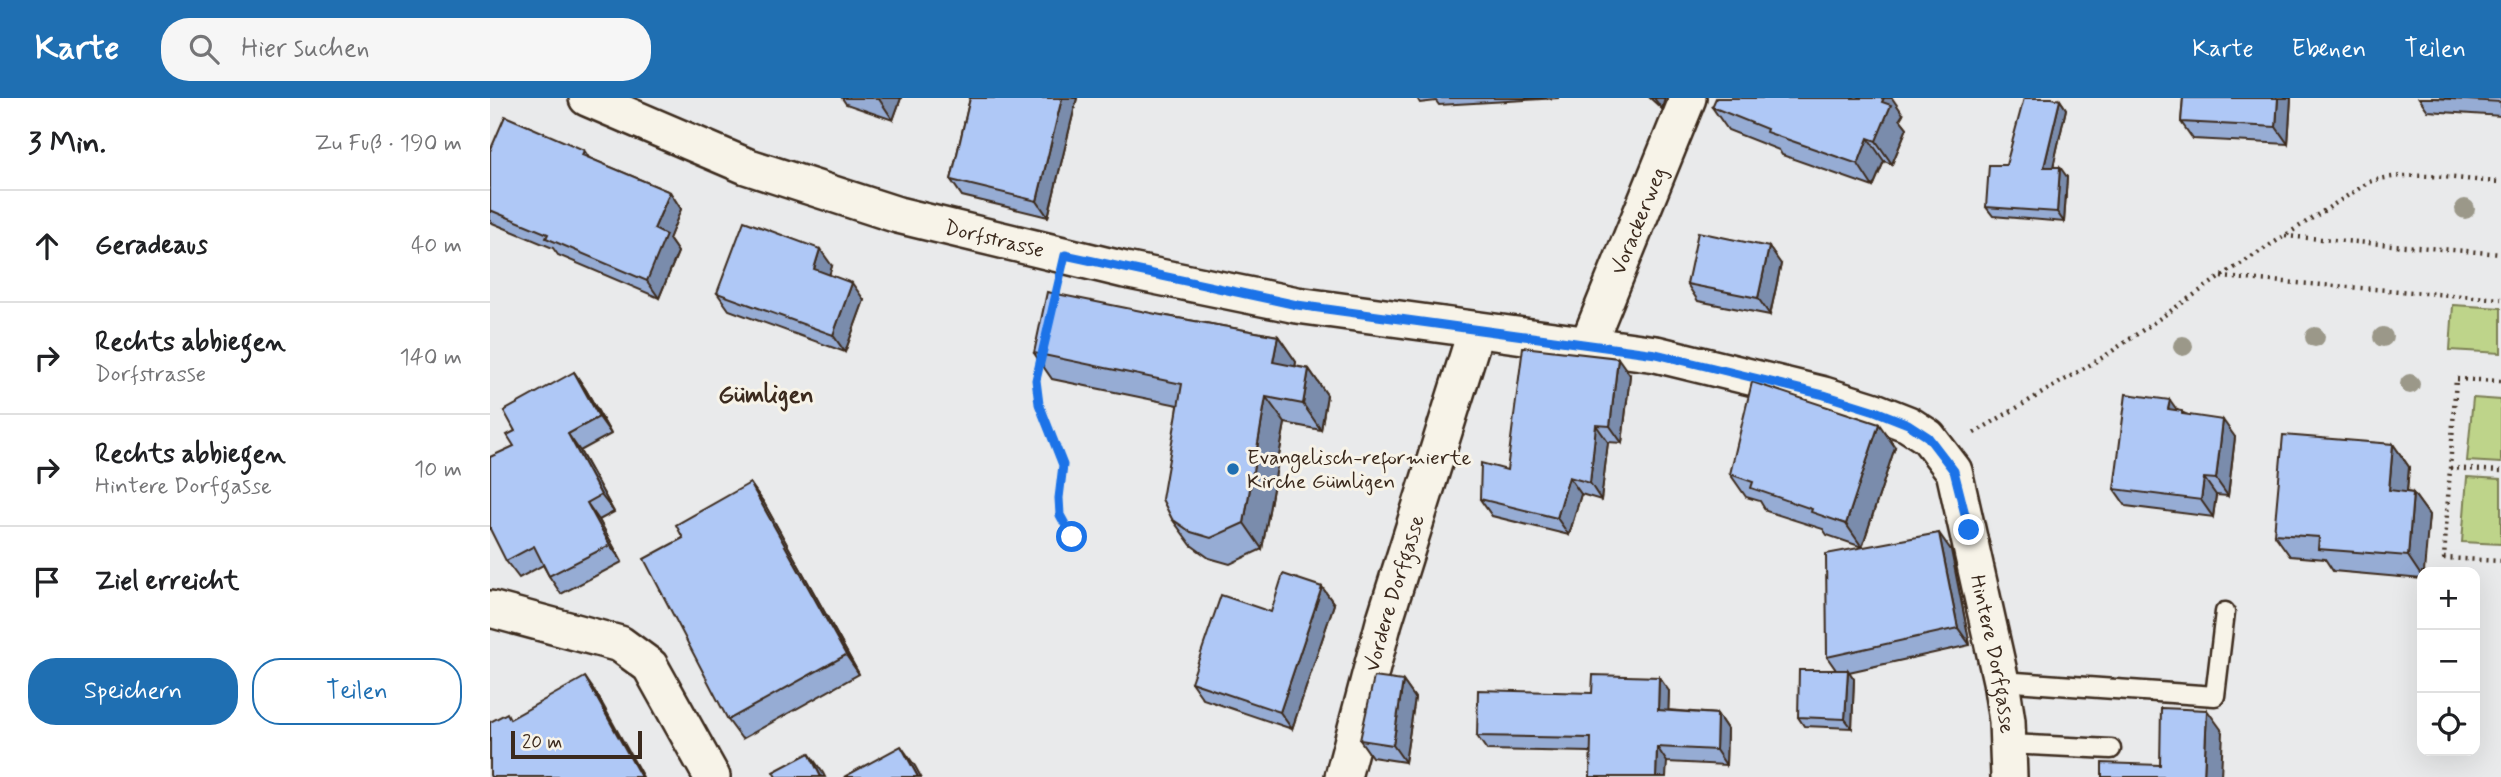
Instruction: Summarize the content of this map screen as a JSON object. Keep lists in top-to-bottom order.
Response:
{
  "streets": {
    "street": [
      "Vorackerweg",
      "Dorfstrasse",
      "Vordere Dorfgasse",
      "Hintere Dorfgasse"
    ]
  },
  "crossings": [
    ["Vorackerweg", "Dorfstrasse"],
    ["Dorfstrasse", "Vordere Dorfgasse"],
    ["Dorfstrasse", "Hintere Dorfgasse"]
  ],
  "districts": ["Gümligen"],
  "places": ["Evangelisch-reformierte Kirche Gümligen"],
  "scale_bar": "20 m",
  "page": {
    "header": "Karte",
    "search": "Hier suchen",
    "nav": ["Karte", "Ebenen", "Teilen"],
    "heading": ["3 Min.", "Zu Fuß · 190 m"],
    "list": [
      ["Geradeaus", "40 m"],
      ["Rechts abbiegen", "Dorfstrasse", "140 m"],
      ["Rechts abbiegen", "Hintere Dorfgasse", "10 m"],
      "Ziel erreicht"
    ],
    "map_buttons": ["+", "−"],
    "buttons": ["Speichern", "Teilen"],
    "scale": "20 m"
  }
}
